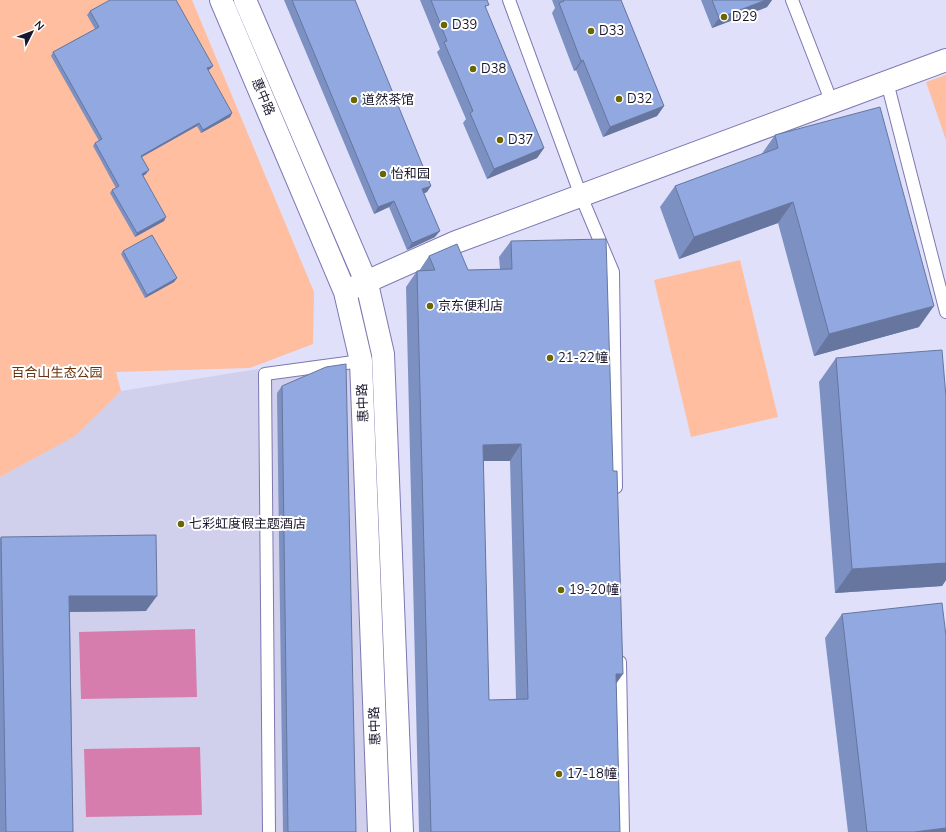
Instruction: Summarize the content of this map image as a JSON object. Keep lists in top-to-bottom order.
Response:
{
  "streets": {
    "street": ["惠中路"]
  },
  "parks": ["百合山生态公园"],
  "places": [
    "D29",
    "D39",
    "D33",
    "D38",
    "D32",
    "道然茶馆",
    "D37",
    "怡和园",
    "京东便利店",
    "21-22幢",
    "七彩虹度假主题酒店",
    "19-20幢",
    "17-18幢"
  ],
  "north": "top right"
}
